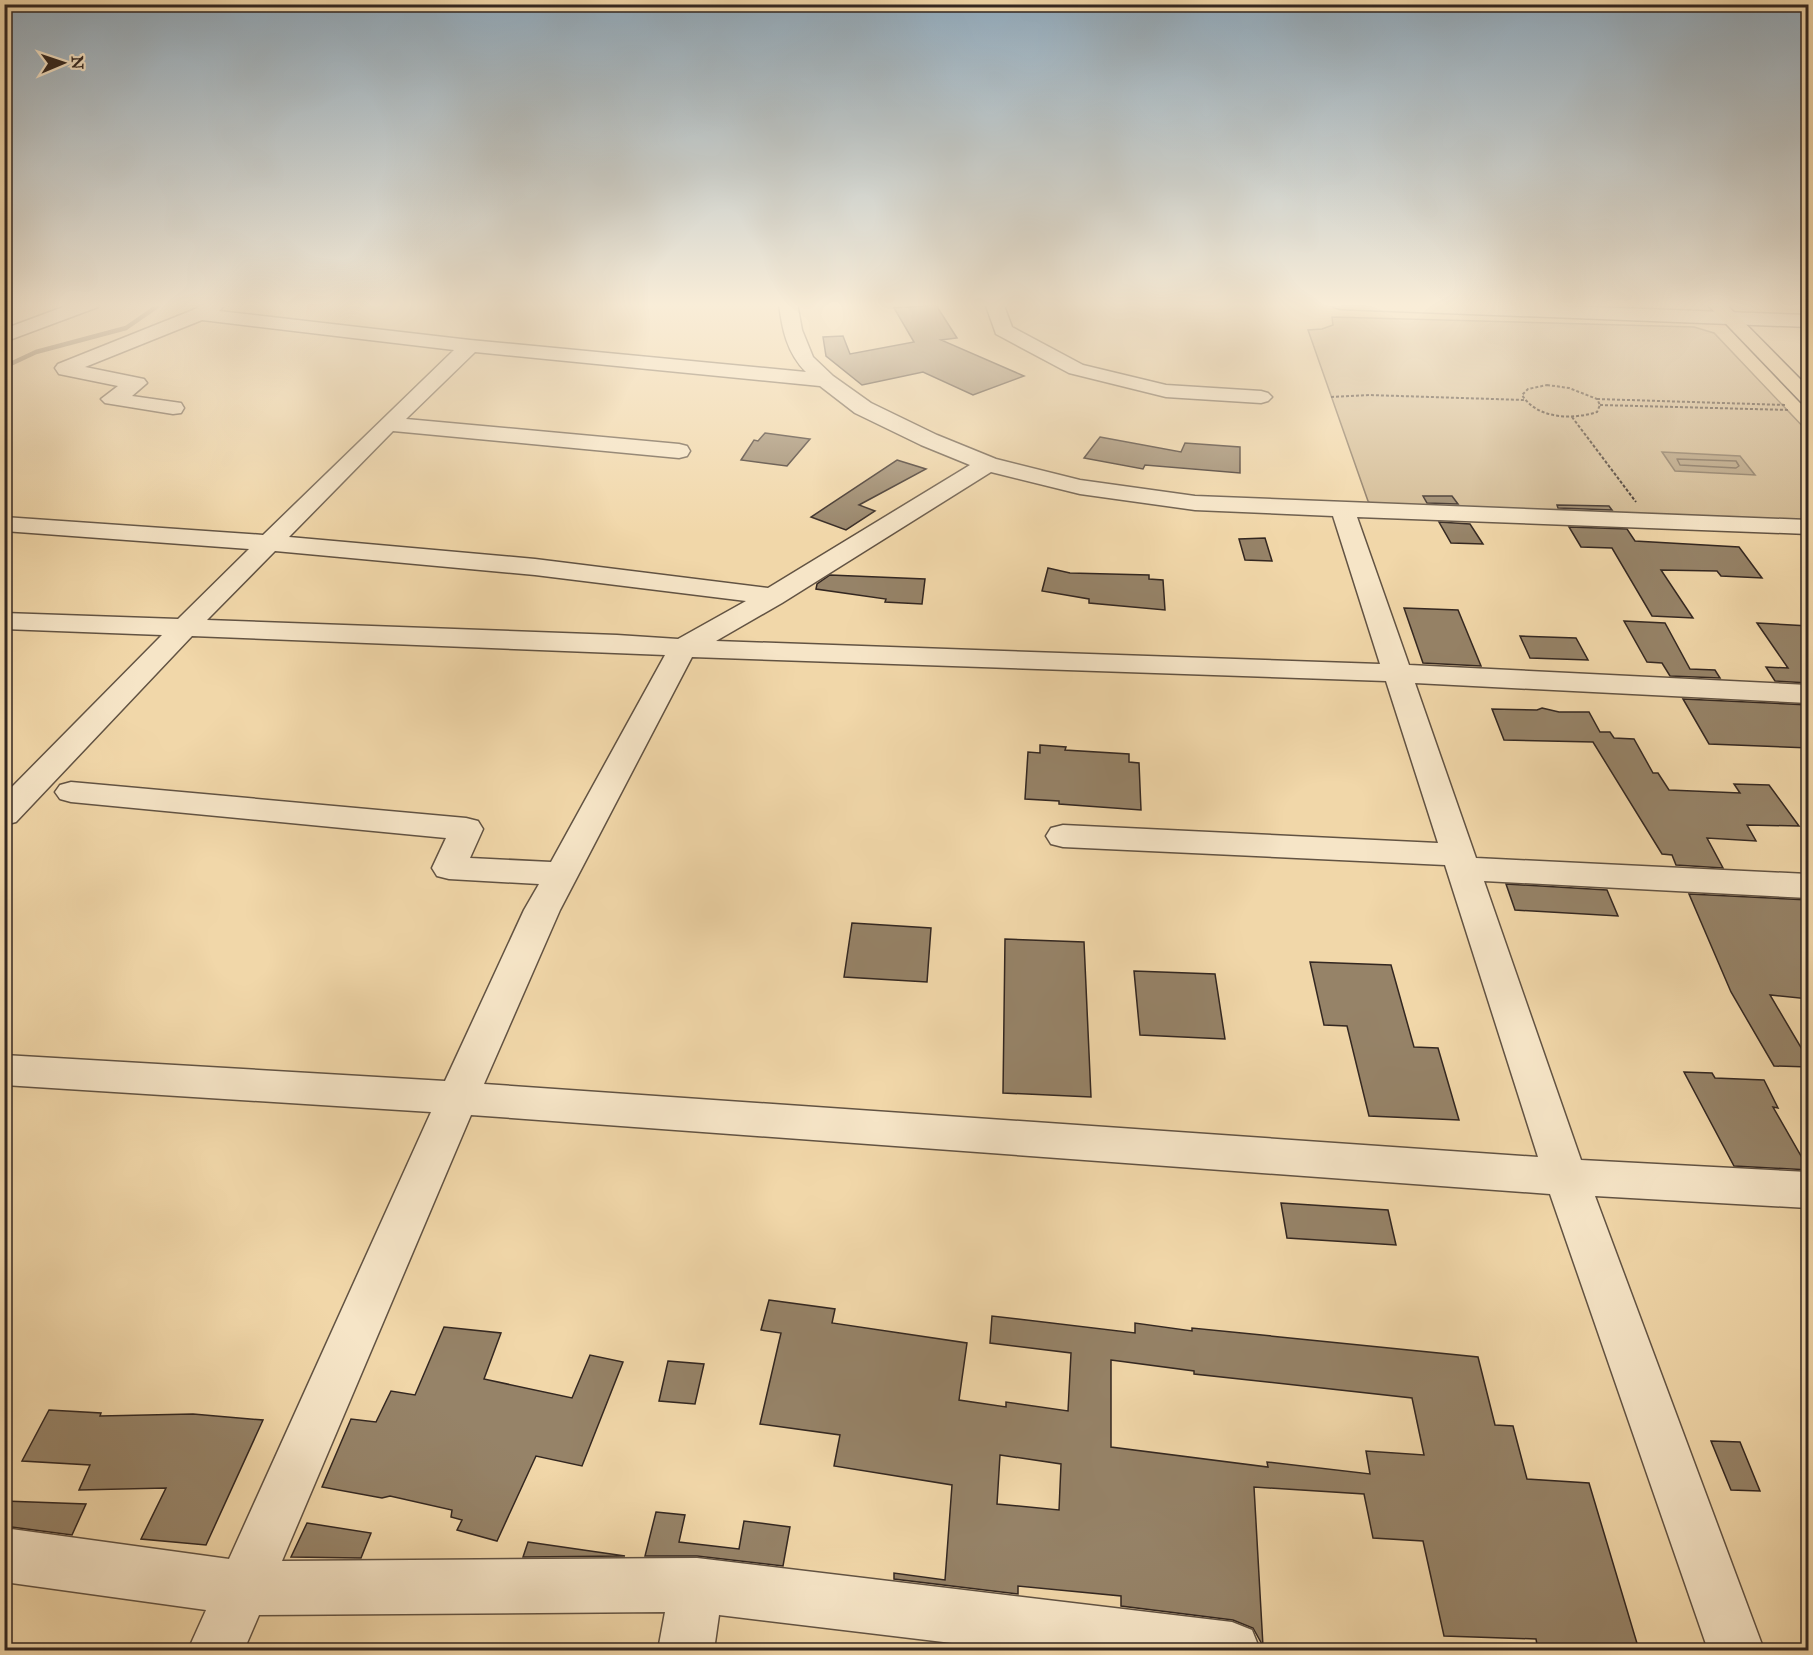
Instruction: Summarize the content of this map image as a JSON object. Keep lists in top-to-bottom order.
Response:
{
  "north": "right"
}
